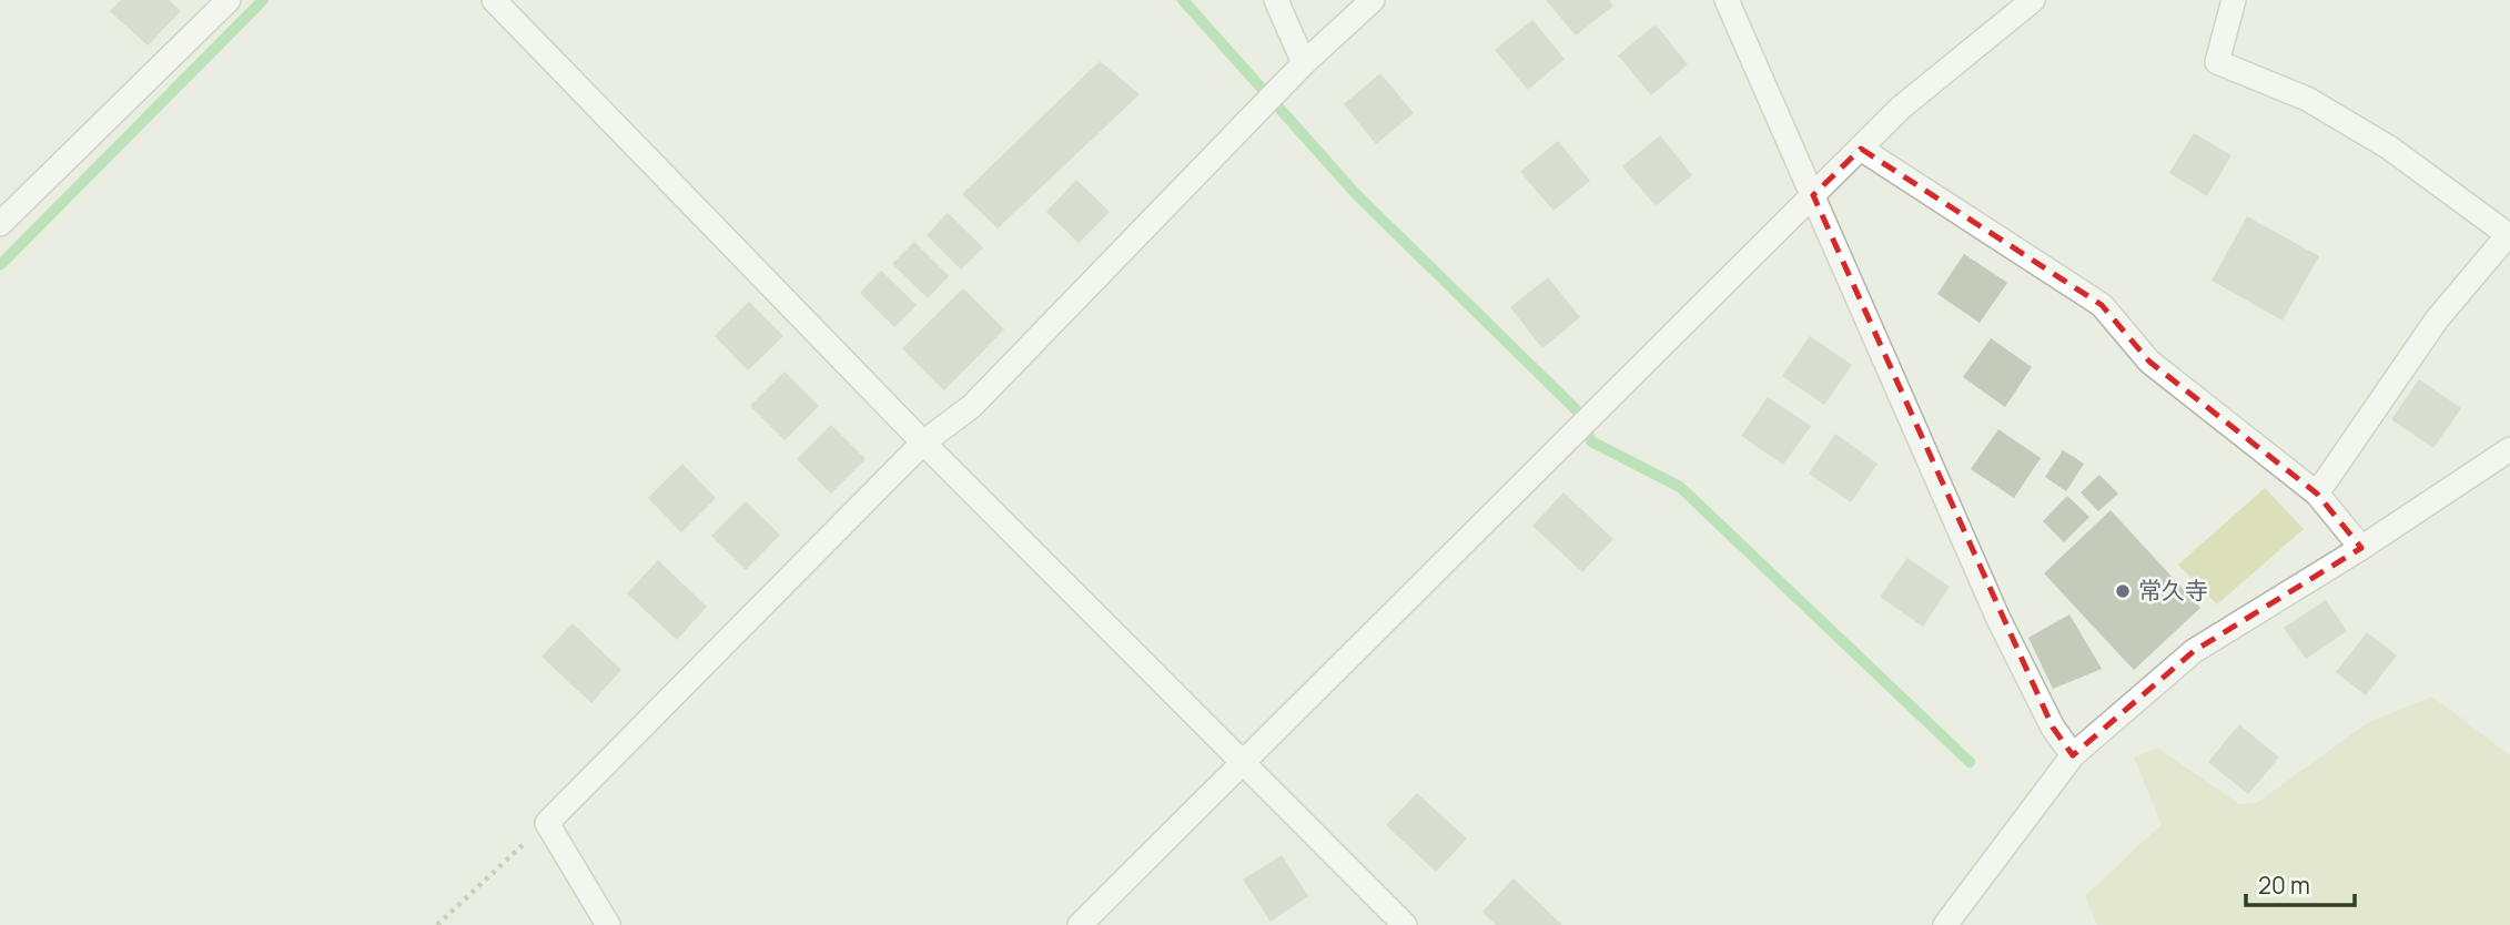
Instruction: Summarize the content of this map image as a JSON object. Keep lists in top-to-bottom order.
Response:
{
  "places": ["常久寺"],
  "scale_bar": "20 m"
}
